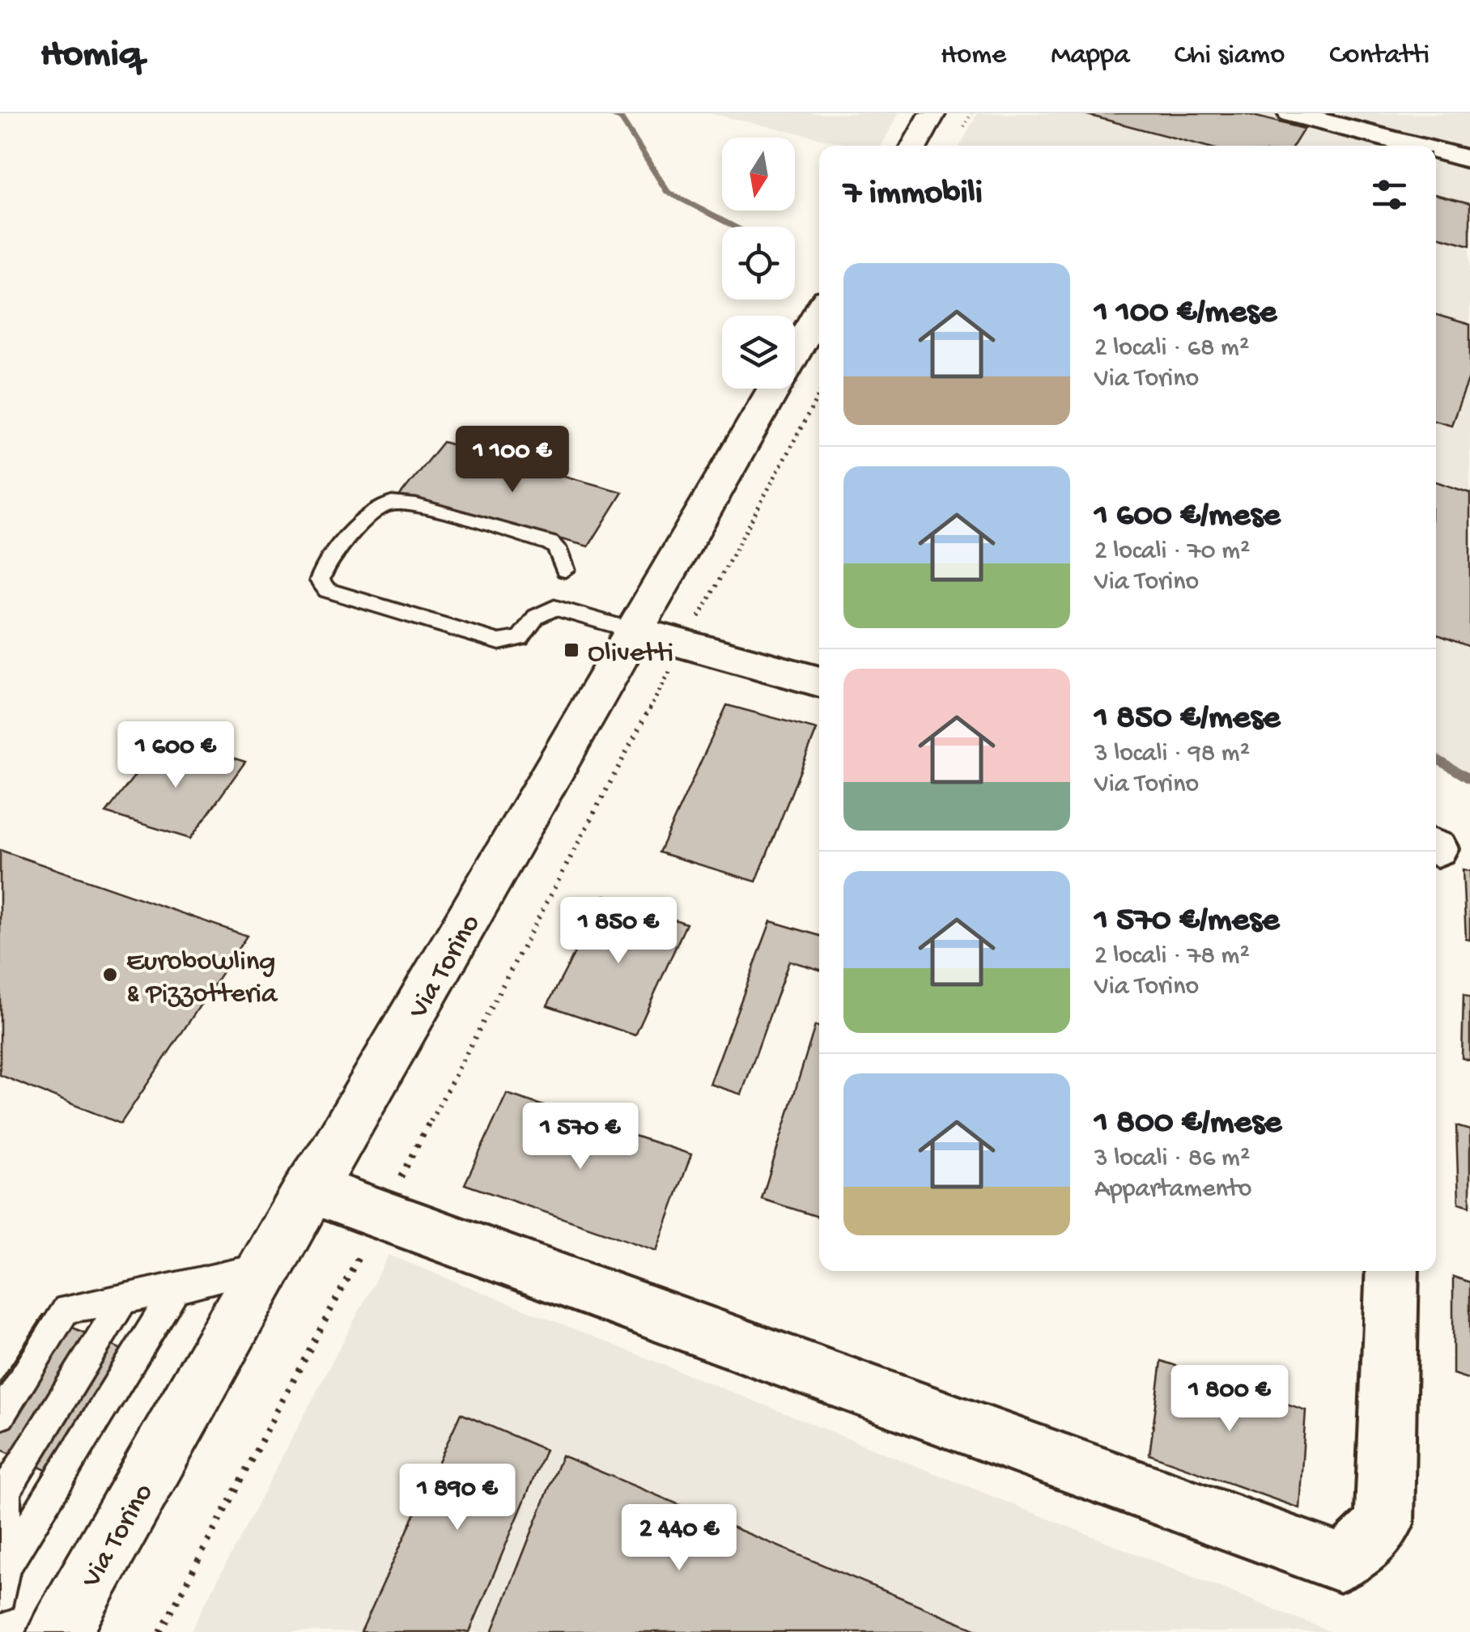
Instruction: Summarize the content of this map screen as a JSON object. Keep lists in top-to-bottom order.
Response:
{
  "streets": {
    "main road": ["Via Torino"]
  },
  "places": {
    "transit": ["Olivetti"],
    "other": ["Eurobowling & Pizzotteria"]
  },
  "north": "bottom",
  "page": {
    "header": "Homiq",
    "nav": [
      "Home",
      "Mappa",
      "Chi siamo",
      "Contatti"
    ],
    "heading": "7 immobili",
    "list": [
      {
        "name": "1 100 €/mese",
        "note": "2 locali · 68 m² · Via Torino"
      },
      {
        "name": "1 600 €/mese",
        "note": "2 locali · 70 m² · Via Torino"
      },
      {
        "name": "1 850 €/mese",
        "note": "3 locali · 98 m² · Via Torino"
      },
      {
        "name": "1 570 €/mese",
        "note": "2 locali · 78 m² · Via Torino"
      },
      {
        "name": "1 800 €/mese",
        "note": "3 locali · 86 m² · Appartamento"
      }
    ],
    "price": [
      "1 100 €",
      "1 600 €",
      "1 850 €",
      "1 570 €",
      "1 800 €",
      "1 890 €",
      "2 440 €"
    ]
  }
}
